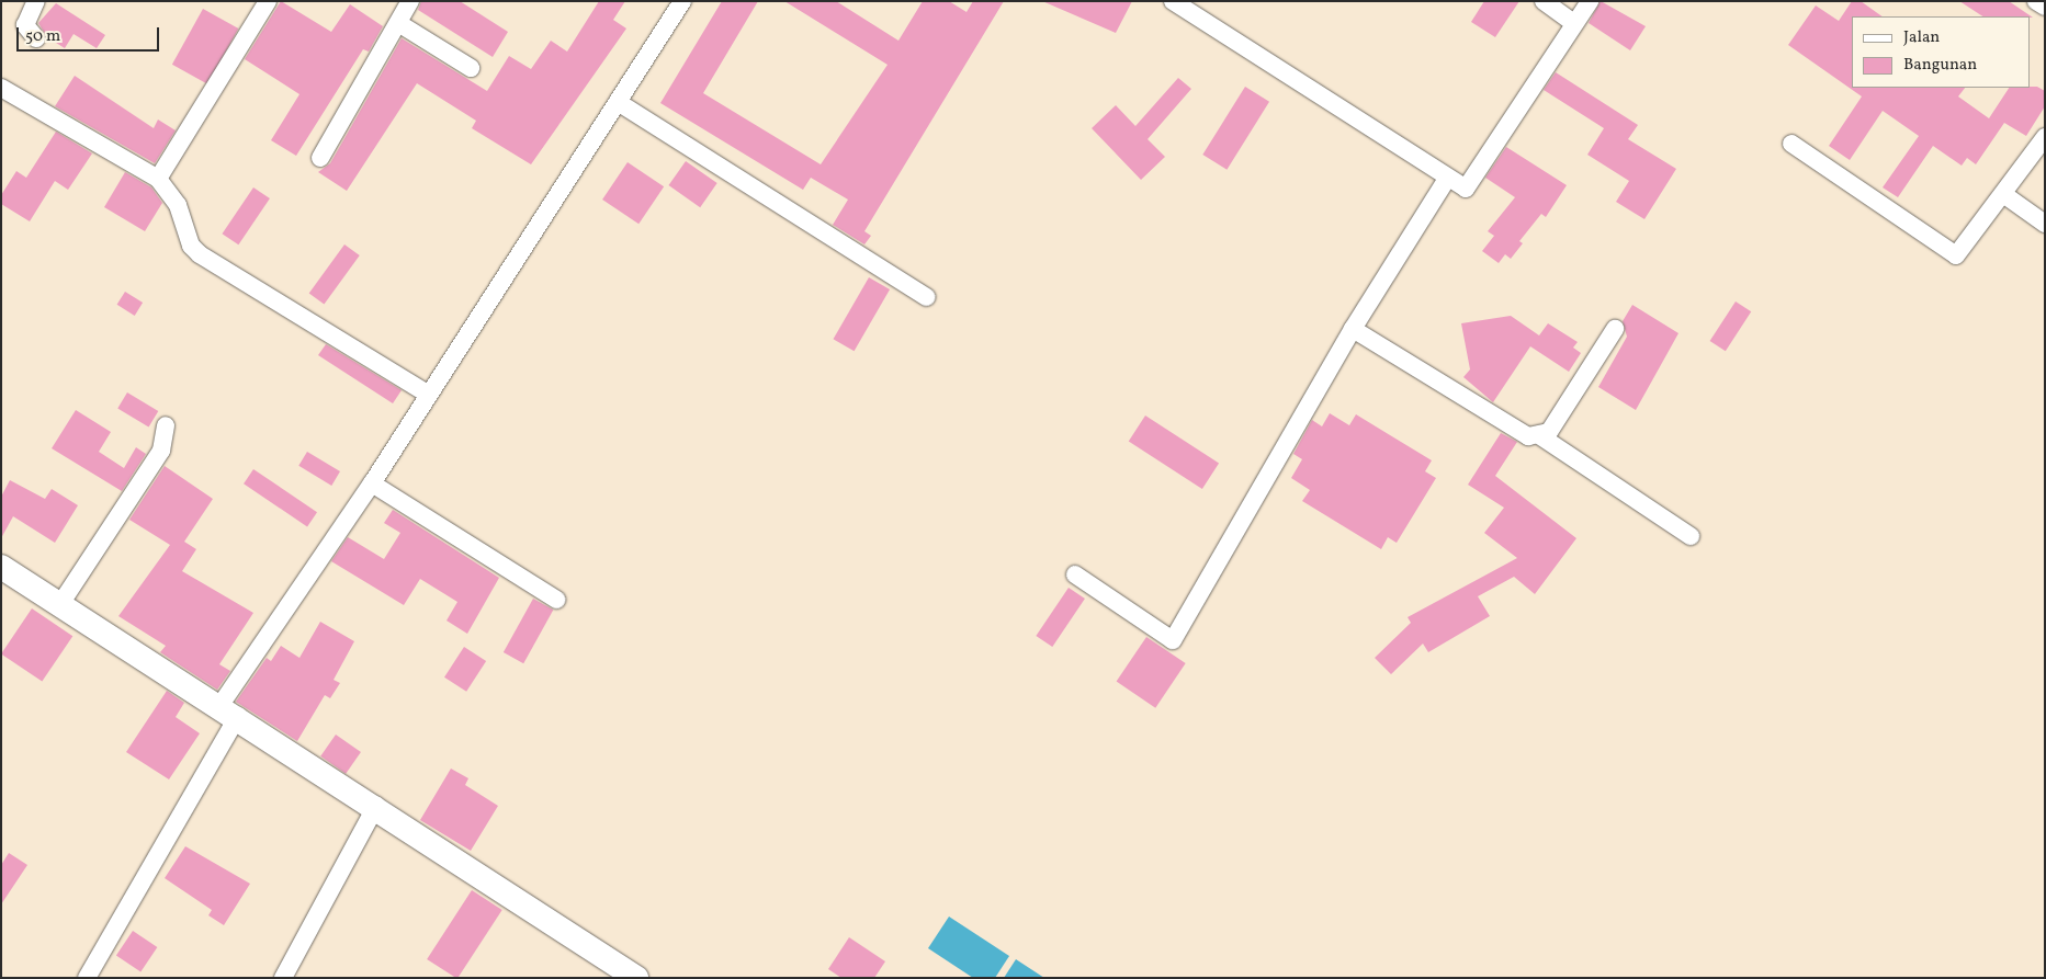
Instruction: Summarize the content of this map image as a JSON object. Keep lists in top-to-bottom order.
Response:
{
  "legend": ["Jalan", "Bangunan"],
  "scale_bar": "50 m"
}
